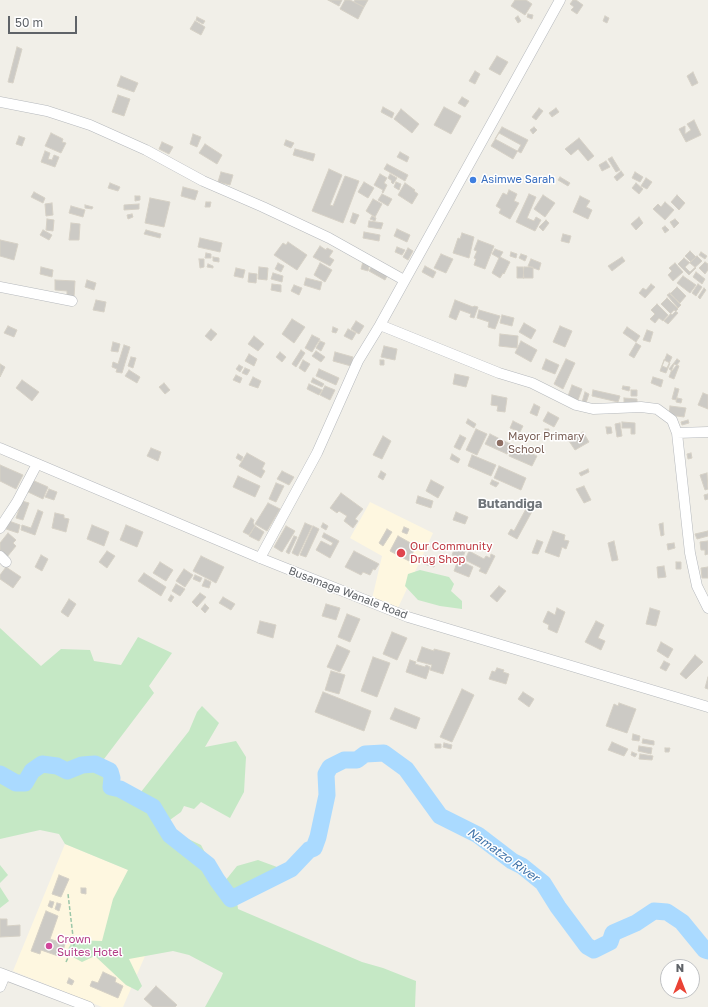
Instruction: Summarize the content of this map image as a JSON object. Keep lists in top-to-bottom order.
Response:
{
  "streets": {
    "street": ["Busamaga Wanale Road"]
  },
  "districts": ["Butandiga"],
  "water": ["Namatzo River"],
  "places": [
    "Asimwe Sarah",
    "Mayor Primary School",
    "Our Community Drug Shop",
    "Crown Suites Hotel"
  ],
  "scale_bar": "50 m",
  "north": "top"
}
